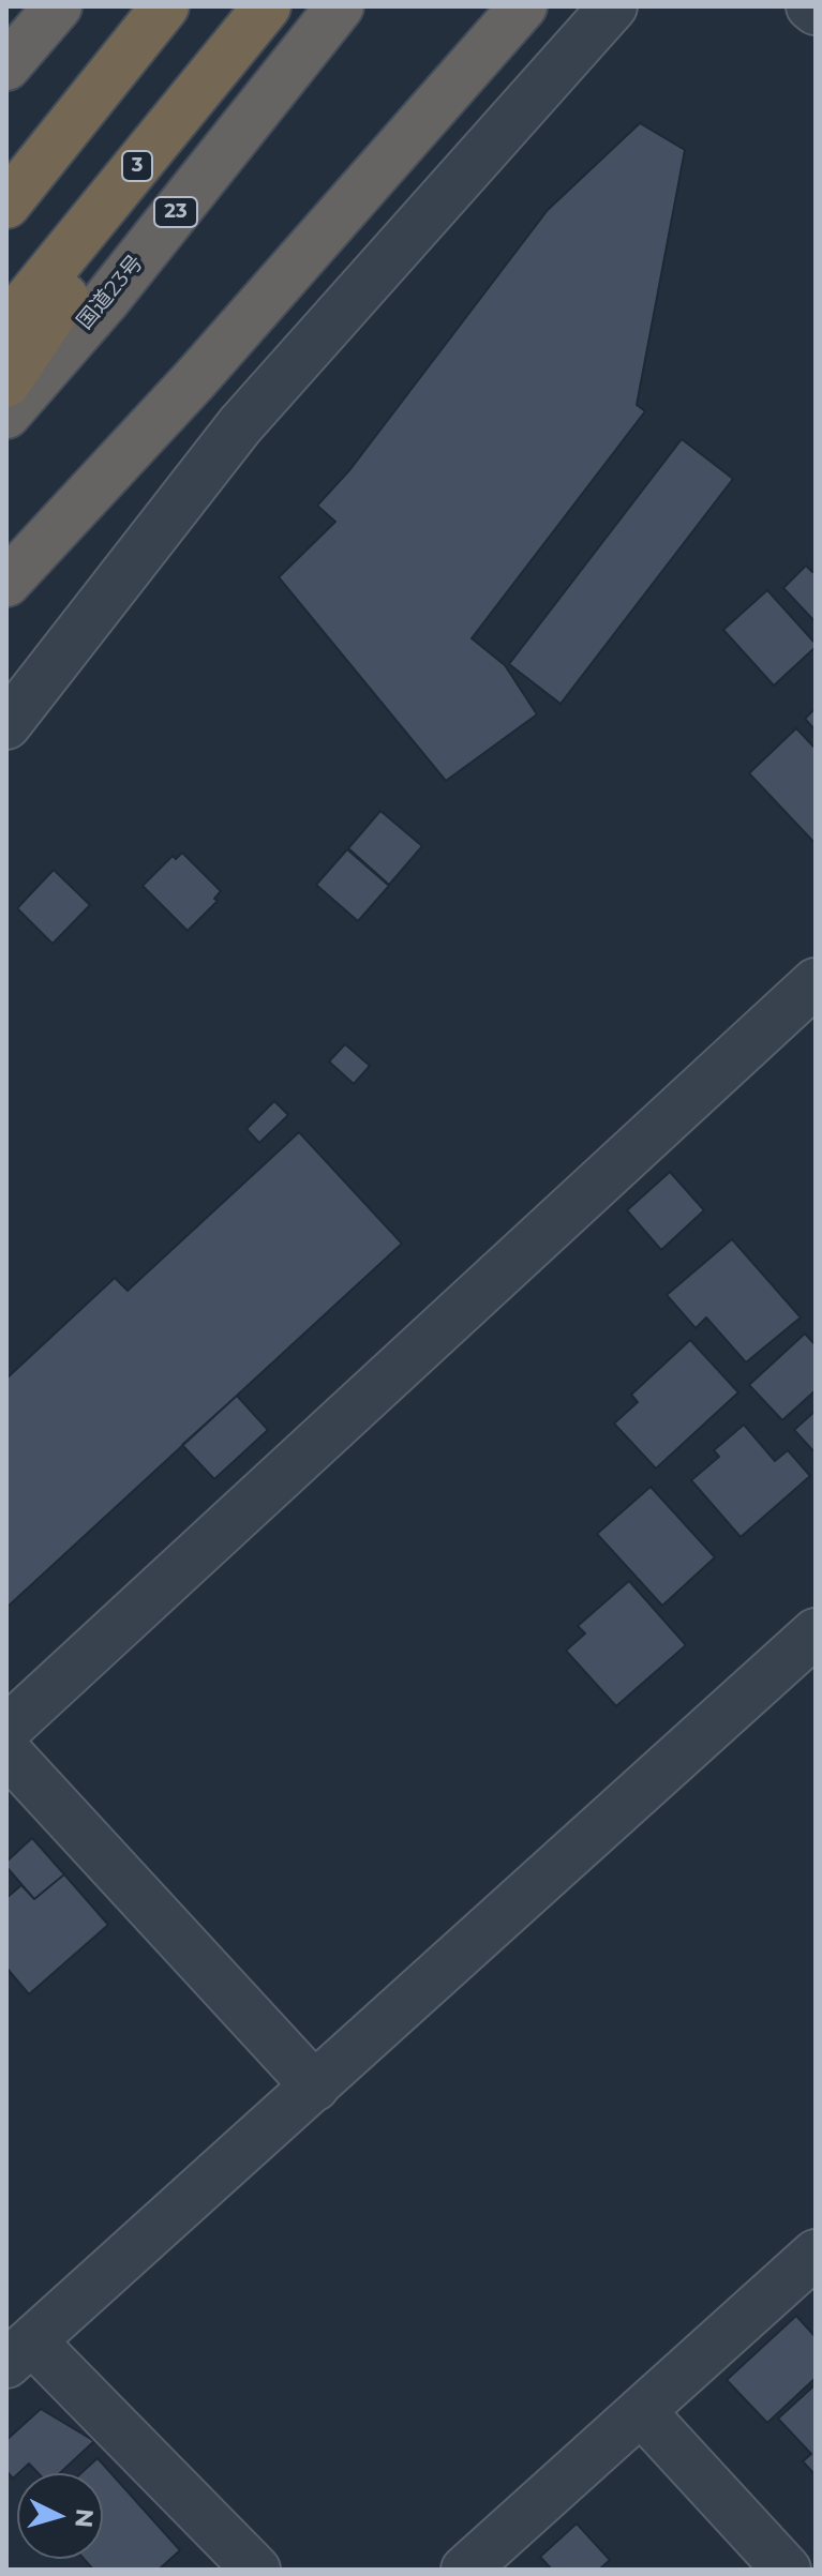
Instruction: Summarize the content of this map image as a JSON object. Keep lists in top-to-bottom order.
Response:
{
  "streets": {
    "highway": ["3", "23", "国道23号"]
  },
  "north": "right"
}
